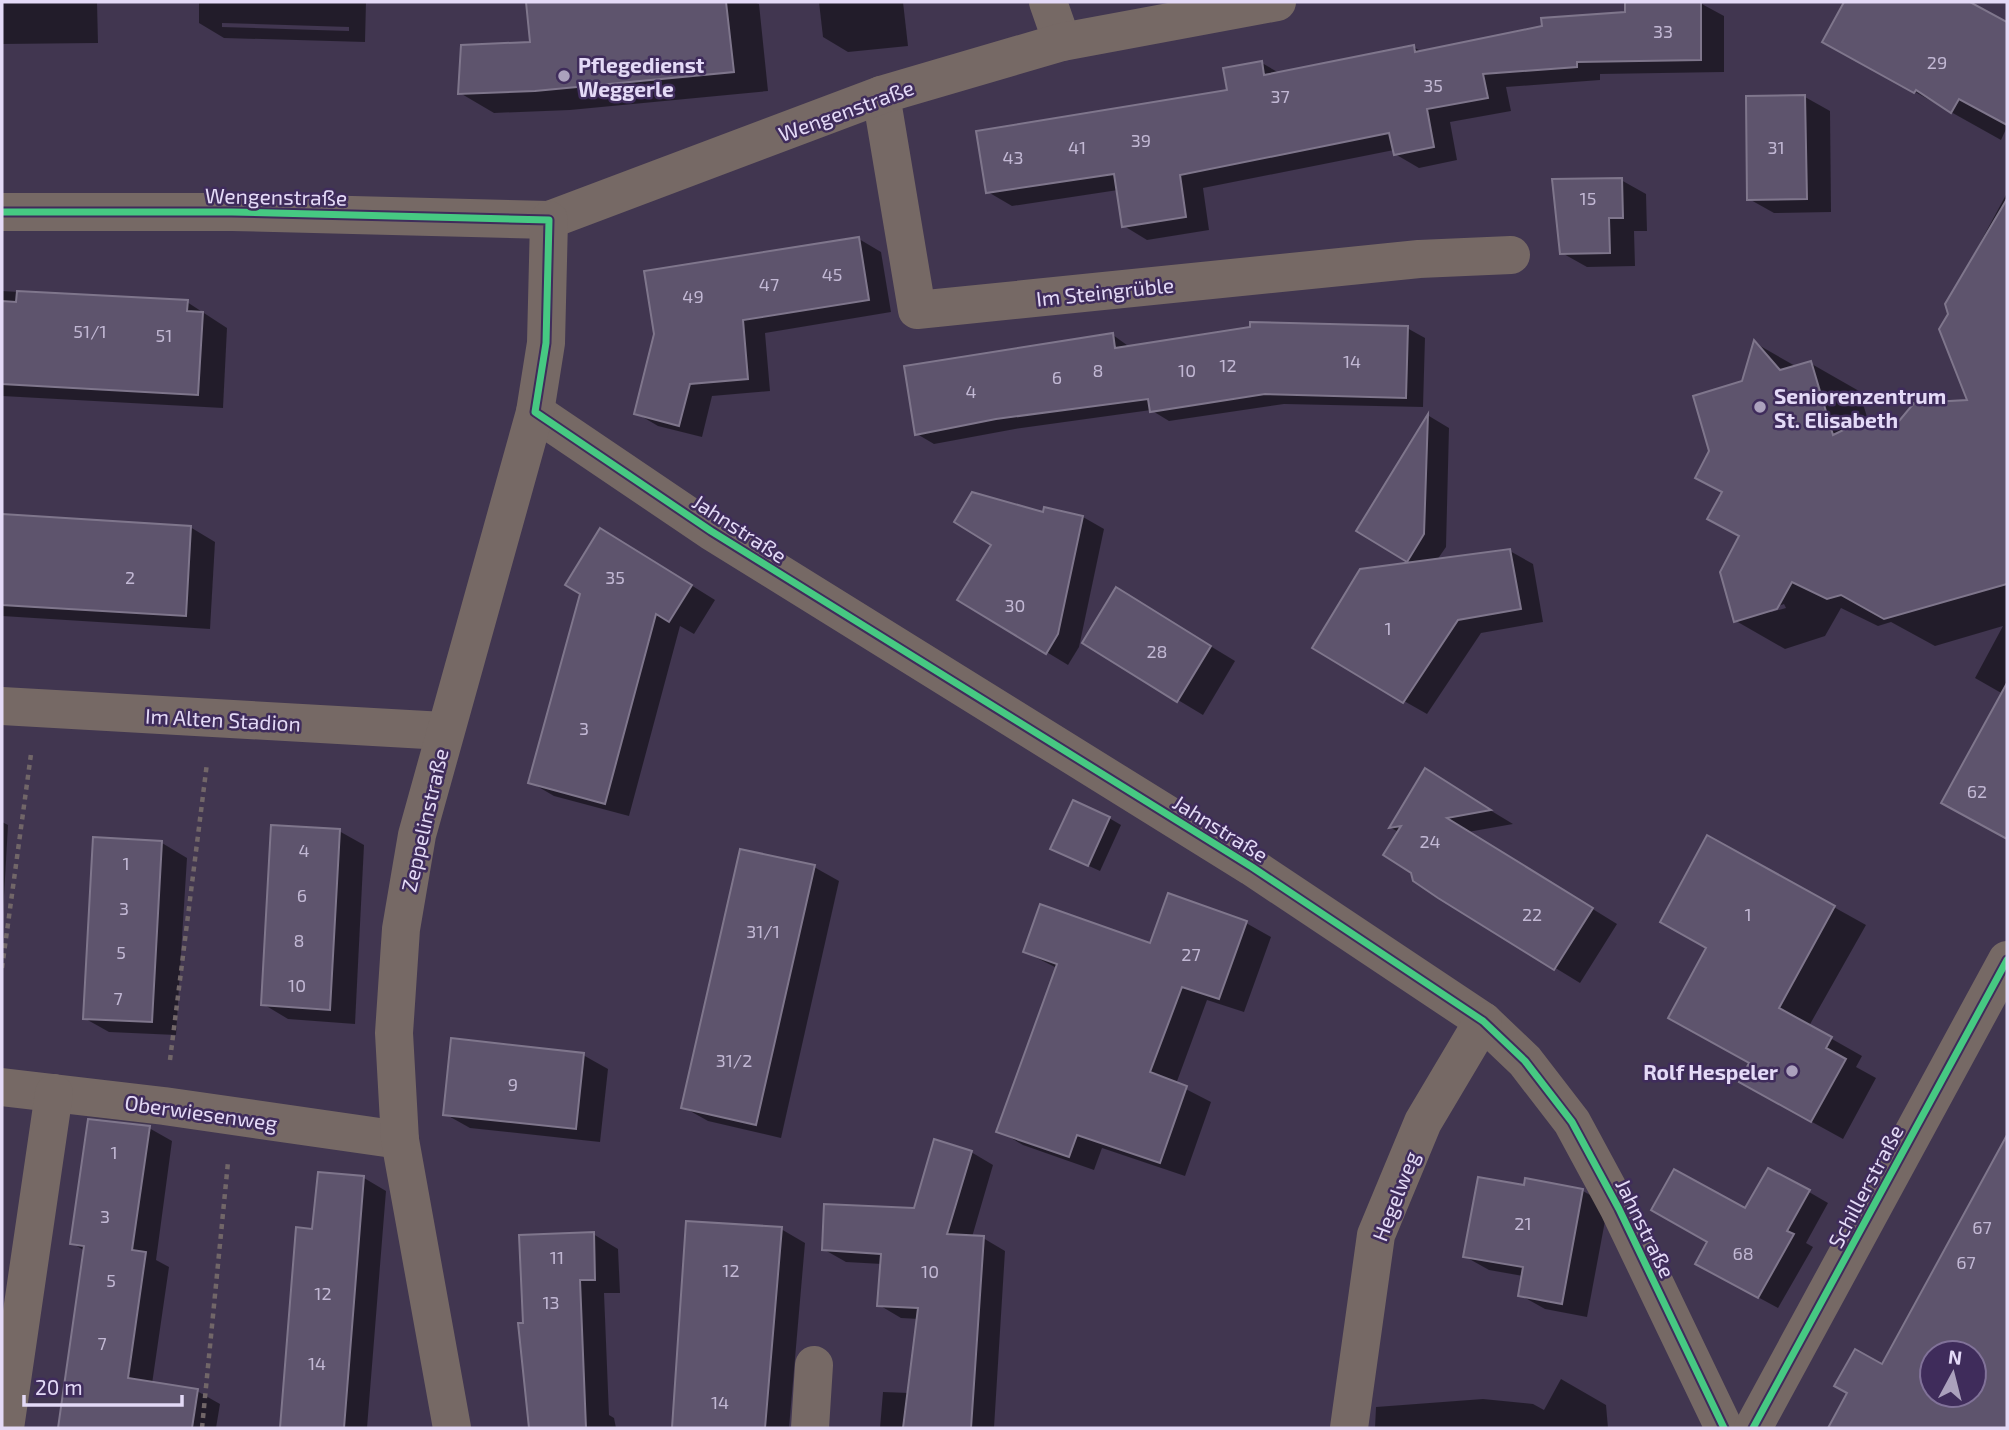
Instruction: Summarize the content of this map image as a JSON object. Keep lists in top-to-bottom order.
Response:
{
  "streets": {
    "street": [
      "Wengenstraße",
      "Im Steingrüble",
      "Jahnstraße",
      "Im Alten Stadion",
      "Zeppelinstraße",
      "Oberwiesenweg",
      "Schillerstraße",
      "Hegelweg"
    ]
  },
  "crossings": [
    ["Wengenstraße", "Im Steingrüble"],
    ["Wengenstraße", "Zeppelinstraße"],
    ["Jahnstraße", "Zeppelinstraße"],
    ["Jahnstraße", "Hegelweg"],
    ["Im Alten Stadion", "Zeppelinstraße"],
    ["Zeppelinstraße", "Oberwiesenweg"]
  ],
  "places": ["Pflegedienst Weggerle", "Seniorenzentrum St. Elisabeth", "Rolf Hespeler"],
  "house_numbers": [
    "33",
    "29",
    "35",
    "37",
    "39",
    "41",
    "31",
    "43",
    "15",
    "45",
    "47",
    "49",
    "51/1",
    "51",
    "14",
    "12",
    "8",
    "10",
    "6",
    "4",
    "2",
    "35",
    "30",
    "1",
    "28",
    "3",
    "62",
    "24",
    "4",
    "1",
    "6",
    "3",
    "22",
    "1",
    "31/1",
    "8",
    "5",
    "27",
    "10",
    "7",
    "31/2",
    "9",
    "1",
    "3",
    "21",
    "67",
    "68",
    "11",
    "67",
    "12",
    "10",
    "5",
    "12",
    "13",
    "7",
    "14",
    "14"
  ],
  "scale_bar": "20 m",
  "north": "top"
}
